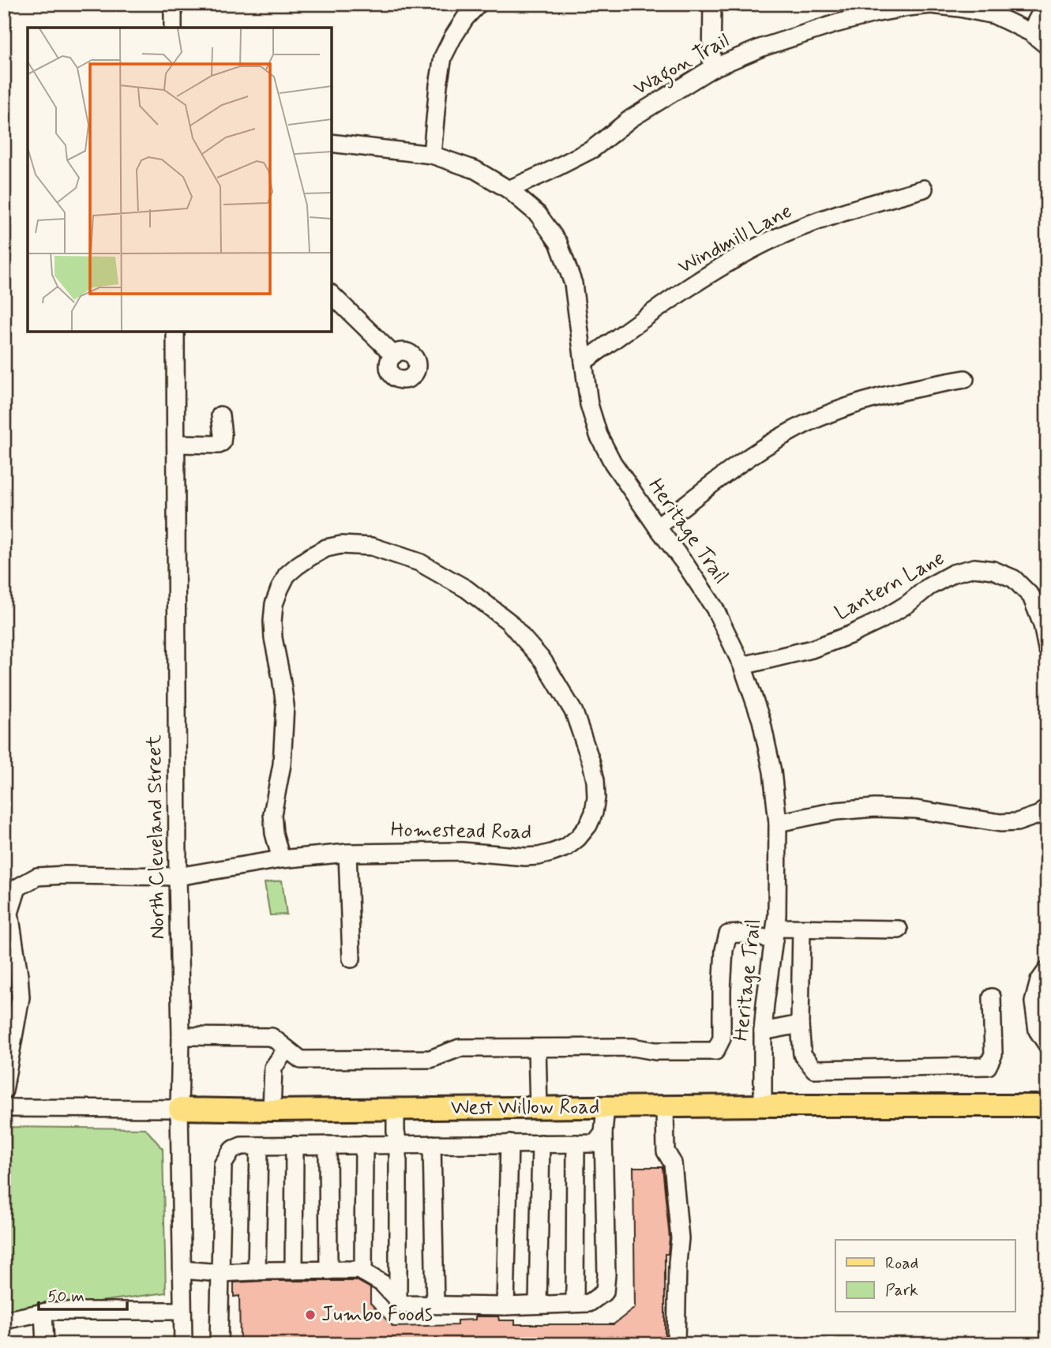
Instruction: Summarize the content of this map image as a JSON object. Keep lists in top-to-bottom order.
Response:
{
  "streets": {
    "main road": ["West Willow Road"],
    "street": [
      "Wagon Trail",
      "Windmill Lane",
      "Heritage Trail",
      "Lantern Lane",
      "Homestead Road",
      "North Cleveland Street"
    ]
  },
  "crossings": [
    ["Wagon Trail", "Heritage Trail"],
    ["Windmill Lane", "Heritage Trail"],
    ["Heritage Trail", "Lantern Lane"],
    ["Heritage Trail", "West Willow Road"],
    ["Homestead Road", "North Cleveland Street"],
    ["North Cleveland Street", "West Willow Road"]
  ],
  "places": ["Jumbo Foods"],
  "legend": ["Road", "Park"],
  "scale_bar": "50 m"
}
